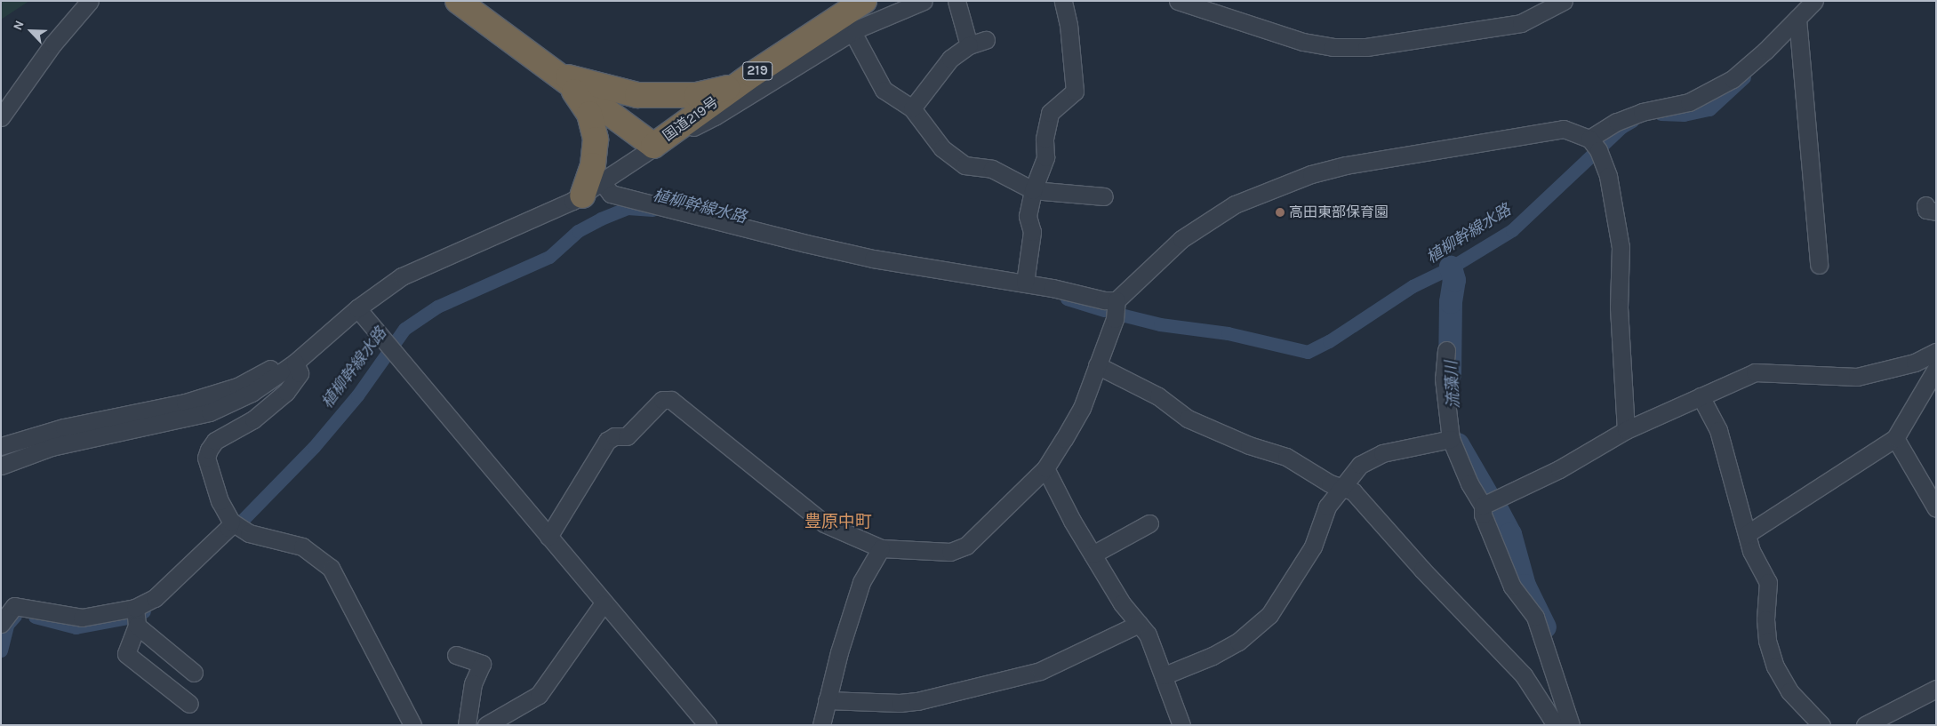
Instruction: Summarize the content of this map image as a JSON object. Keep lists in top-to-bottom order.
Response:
{
  "streets": {
    "highway": ["219", "国道219号"]
  },
  "districts": ["豊原中町"],
  "water": ["植柳幹線水路", "流藻川"],
  "places": ["高田東部保育園"],
  "north": "top left"
}
